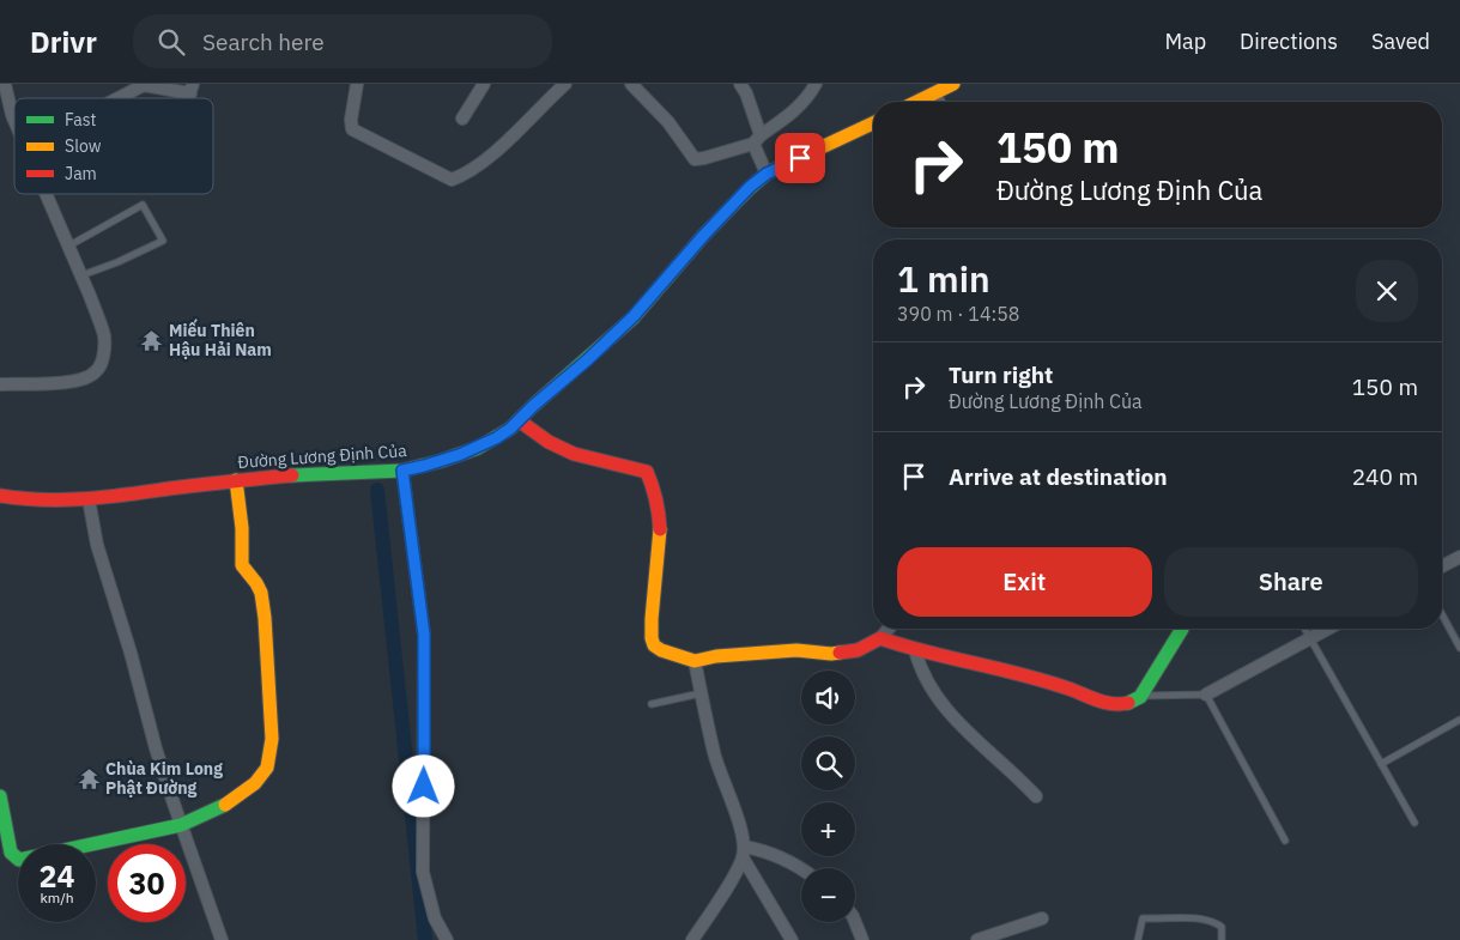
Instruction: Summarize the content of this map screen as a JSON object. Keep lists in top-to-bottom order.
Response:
{
  "streets": {
    "street": ["Đường Lương Định Của"]
  },
  "places": {
    "temple": ["Miếu Thiên Hậu Hải Nam", "Chùa Kim Long Phật Đường"]
  },
  "legend": ["Fast", "Slow", "Jam"],
  "page": {
    "header": "Drivr",
    "search": "Search here",
    "nav": ["Map", "Directions", "Saved"],
    "turn": ["150 m", "Đường Lương Định Của"],
    "heading": ["1 min", "390 m · 14:58"],
    "list": [
      {
        "name": "Turn right",
        "note": "Đường Lương Định Của",
        "value": "150 m"
      },
      {
        "name": "Arrive at destination",
        "value": "240 m"
      }
    ],
    "buttons": ["Exit", "Share"],
    "map_buttons": ["+", "−"],
    "speed": "24 km/h",
    "limit": "30"
  }
}
